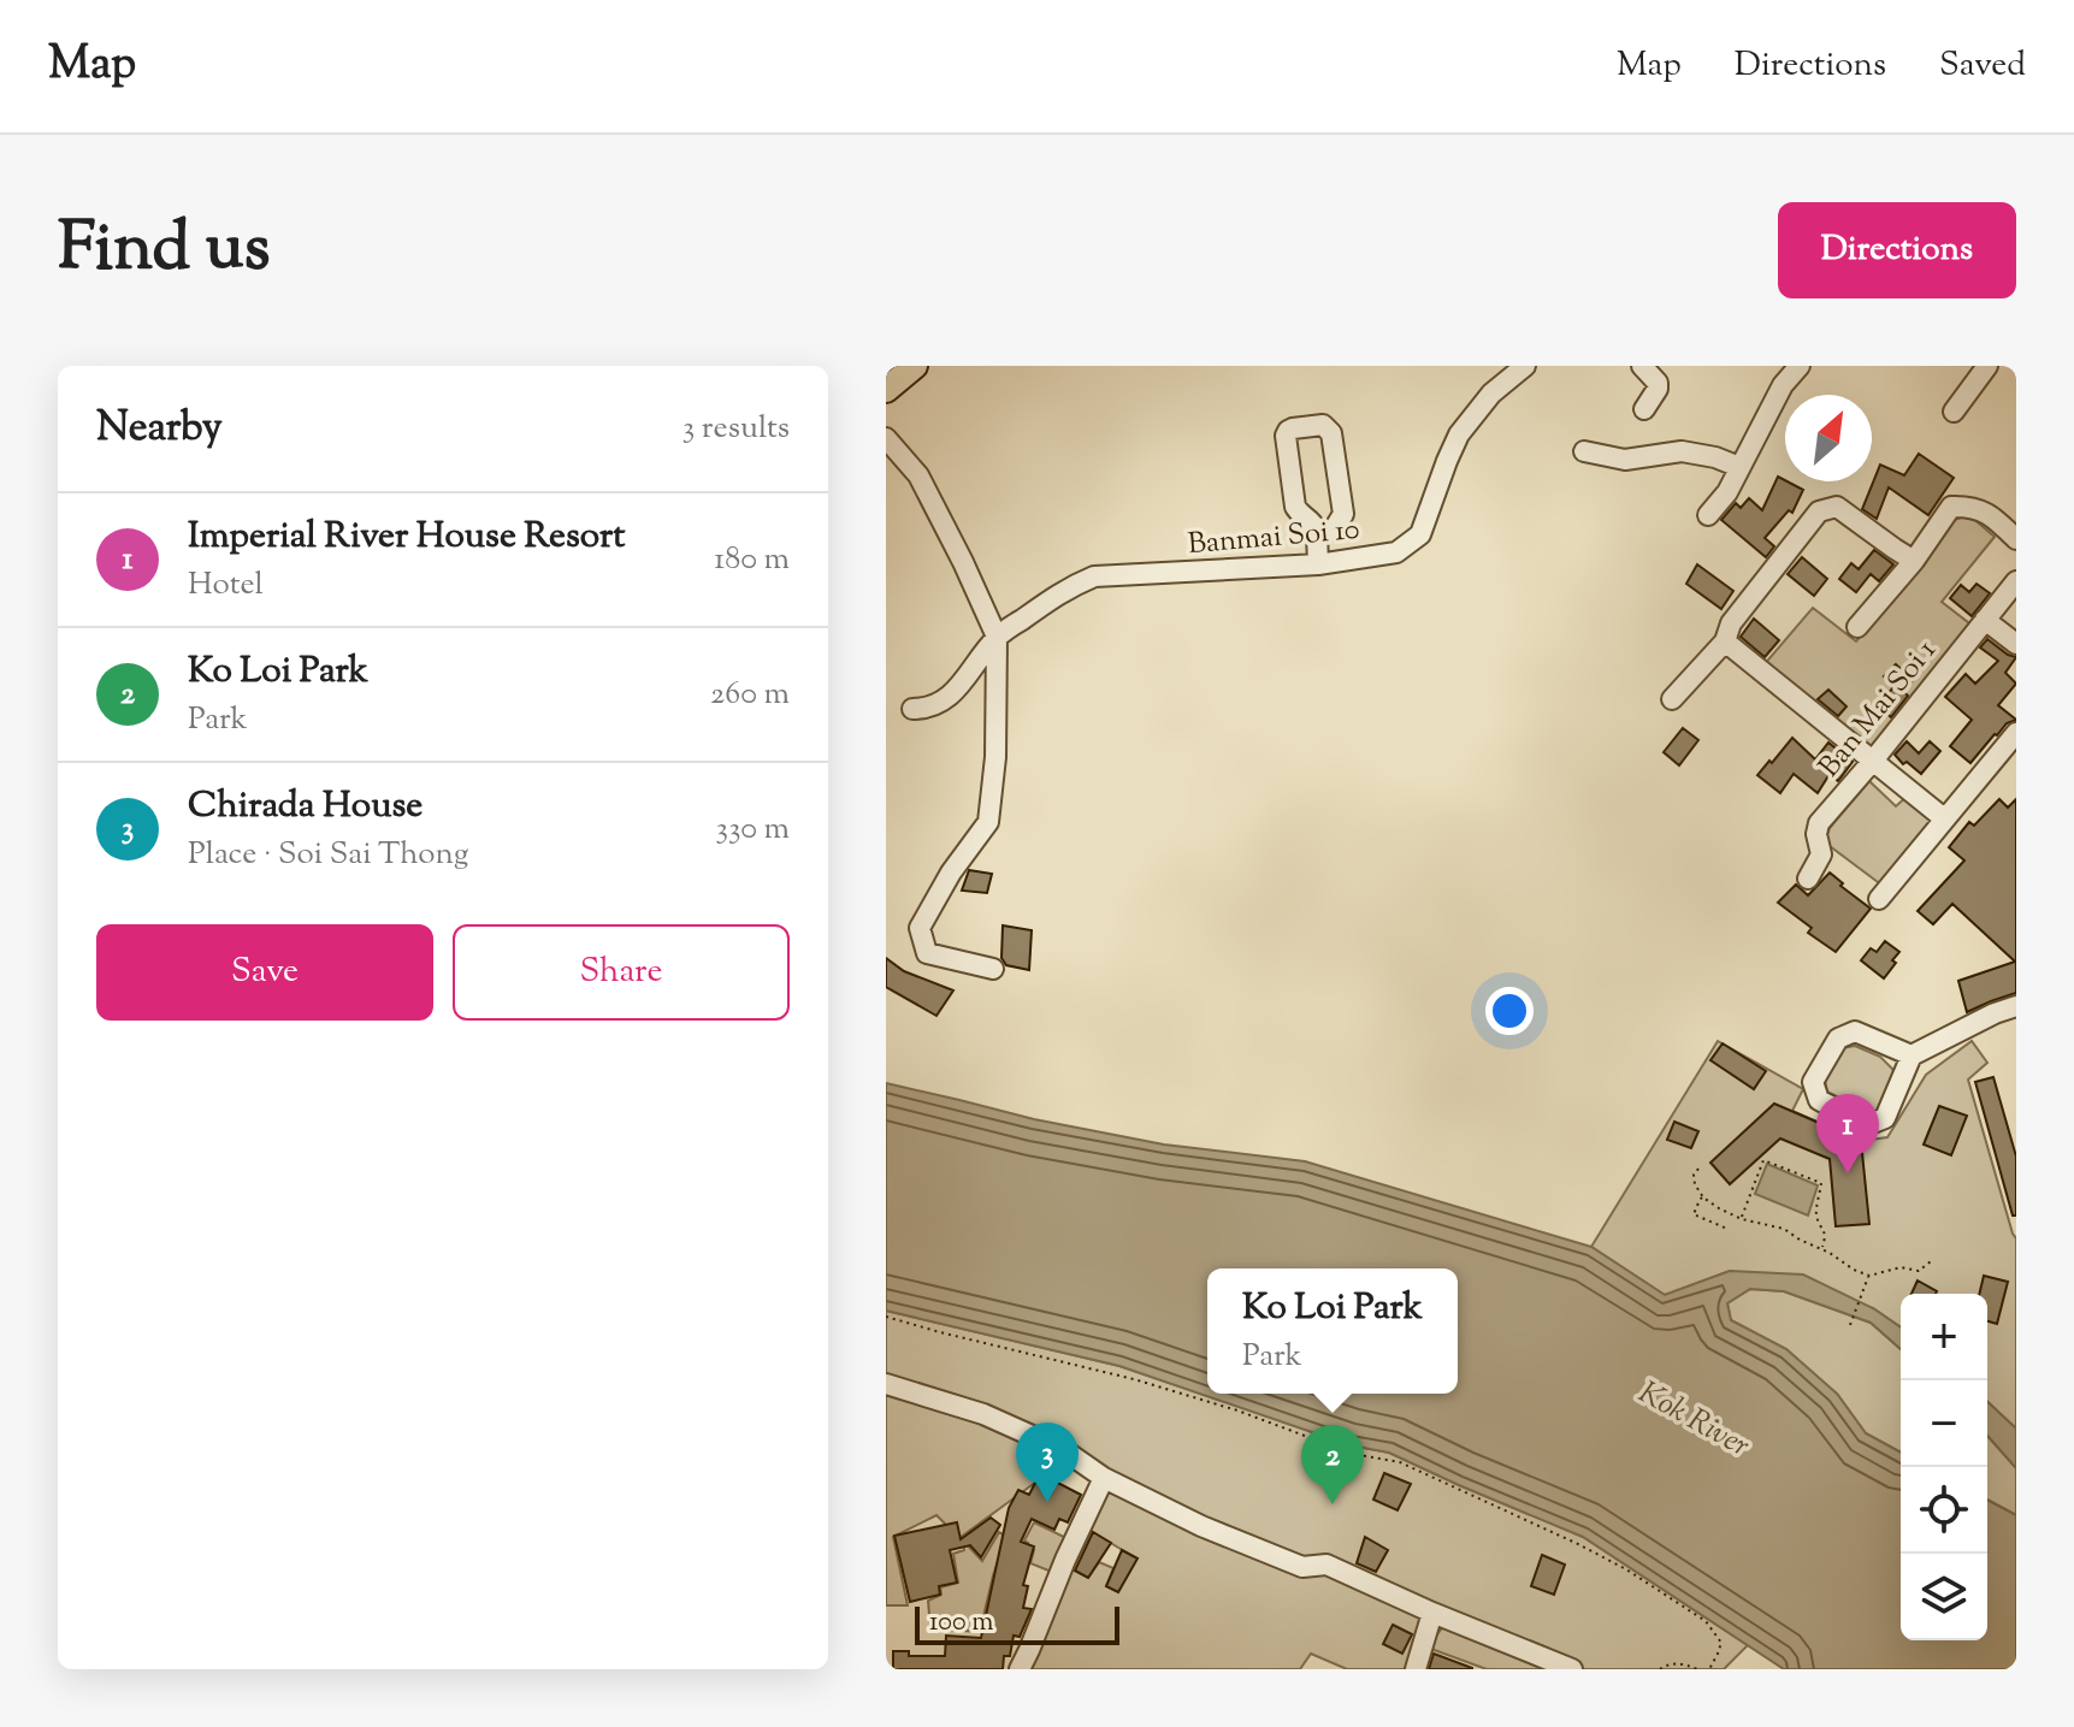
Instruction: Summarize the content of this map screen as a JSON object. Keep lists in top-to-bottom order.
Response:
{
  "streets": {
    "street": ["Banmai Soi 10", "Ban Mai Soi 1"]
  },
  "water": ["Kok River"],
  "scale_bar": "100 m",
  "north": "top right",
  "page": {
    "header": "Map",
    "nav": ["Map", "Directions", "Saved"],
    "title": "Find us",
    "buttons": [
      "Directions",
      ["Save", "Share"]
    ],
    "heading": ["Nearby", "3 results"],
    "list": [
      {
        "mark": "1",
        "name": "Imperial River House Resort",
        "note": "Hotel",
        "value": "180 m"
      },
      {
        "mark": "2",
        "name": "Ko Loi Park",
        "note": "Park",
        "value": "260 m"
      },
      {
        "mark": "3",
        "name": "Chirada House",
        "note": "Place · Soi Sai Thong",
        "value": "330 m"
      }
    ],
    "pins": ["1", "3", "2"],
    "popup": ["Ko Loi Park", "Park"],
    "map_buttons": ["+", "−"],
    "scale": "100 m"
  }
}
